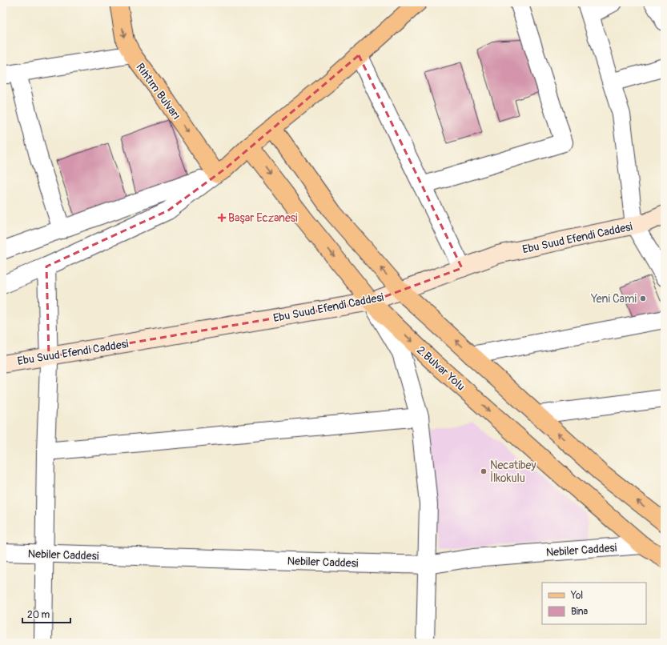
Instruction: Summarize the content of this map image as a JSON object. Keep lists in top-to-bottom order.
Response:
{
  "streets": {
    "main road": ["Rıhtım Bulvarı", "Ebu Suud Efendi Caddesi", "2.Bulvar Yolu"],
    "street": ["Nebiler Caddesi"]
  },
  "crossings": [
    ["Ebu Suud Efendi Caddesi", "2.Bulvar Yolu"],
    ["2.Bulvar Yolu", "Nebiler Caddesi"]
  ],
  "one_way": ["Rıhtım Bulvarı"],
  "places": {
    "health": ["Başar Eczanesi"],
    "other": ["Yeni Cami", "Necatibey İlkokulu"]
  },
  "legend": ["Yol", "Bina"],
  "scale_bar": "20 m"
}
